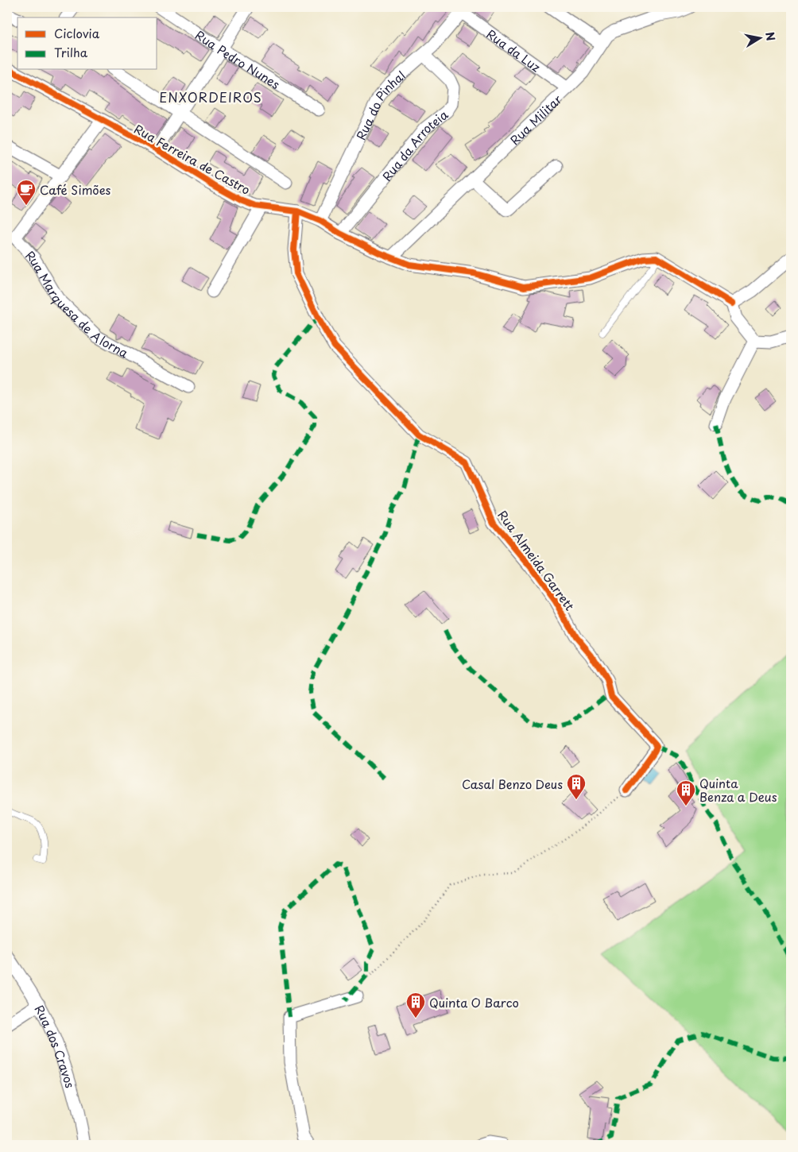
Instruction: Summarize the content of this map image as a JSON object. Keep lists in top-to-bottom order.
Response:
{
  "streets": {
    "street": [
      "Rua da Luz",
      "Rua Pedro Nunes",
      "Rua do Pinhal",
      "Rua Militar",
      "Rua da Arroteia",
      "Rua Ferreira de Castro",
      "Rua Marquesa de Alorna",
      "Rua Almeida Garrett",
      "Rua dos Cravos"
    ]
  },
  "crossings": [
    ["Rua da Luz", "Rua do Pinhal"],
    ["Rua da Luz", "Rua Militar"],
    ["Rua do Pinhal", "Rua da Arroteia"],
    ["Rua do Pinhal", "Rua Ferreira de Castro"],
    ["Rua Militar", "Rua Ferreira de Castro"],
    ["Rua da Arroteia", "Rua Ferreira de Castro"],
    ["Rua Ferreira de Castro", "Rua Marquesa de Alorna"],
    ["Rua Ferreira de Castro", "Rua Almeida Garrett"]
  ],
  "districts": ["ENXORDEIROS"],
  "places": {
    "cafe": ["Café Simões"],
    "building": ["Casal Benzo Deus", "Quinta Benza a Deus", "Quinta O Barco"]
  },
  "legend": ["Ciclovia", "Trilha"],
  "north": "right"
}
